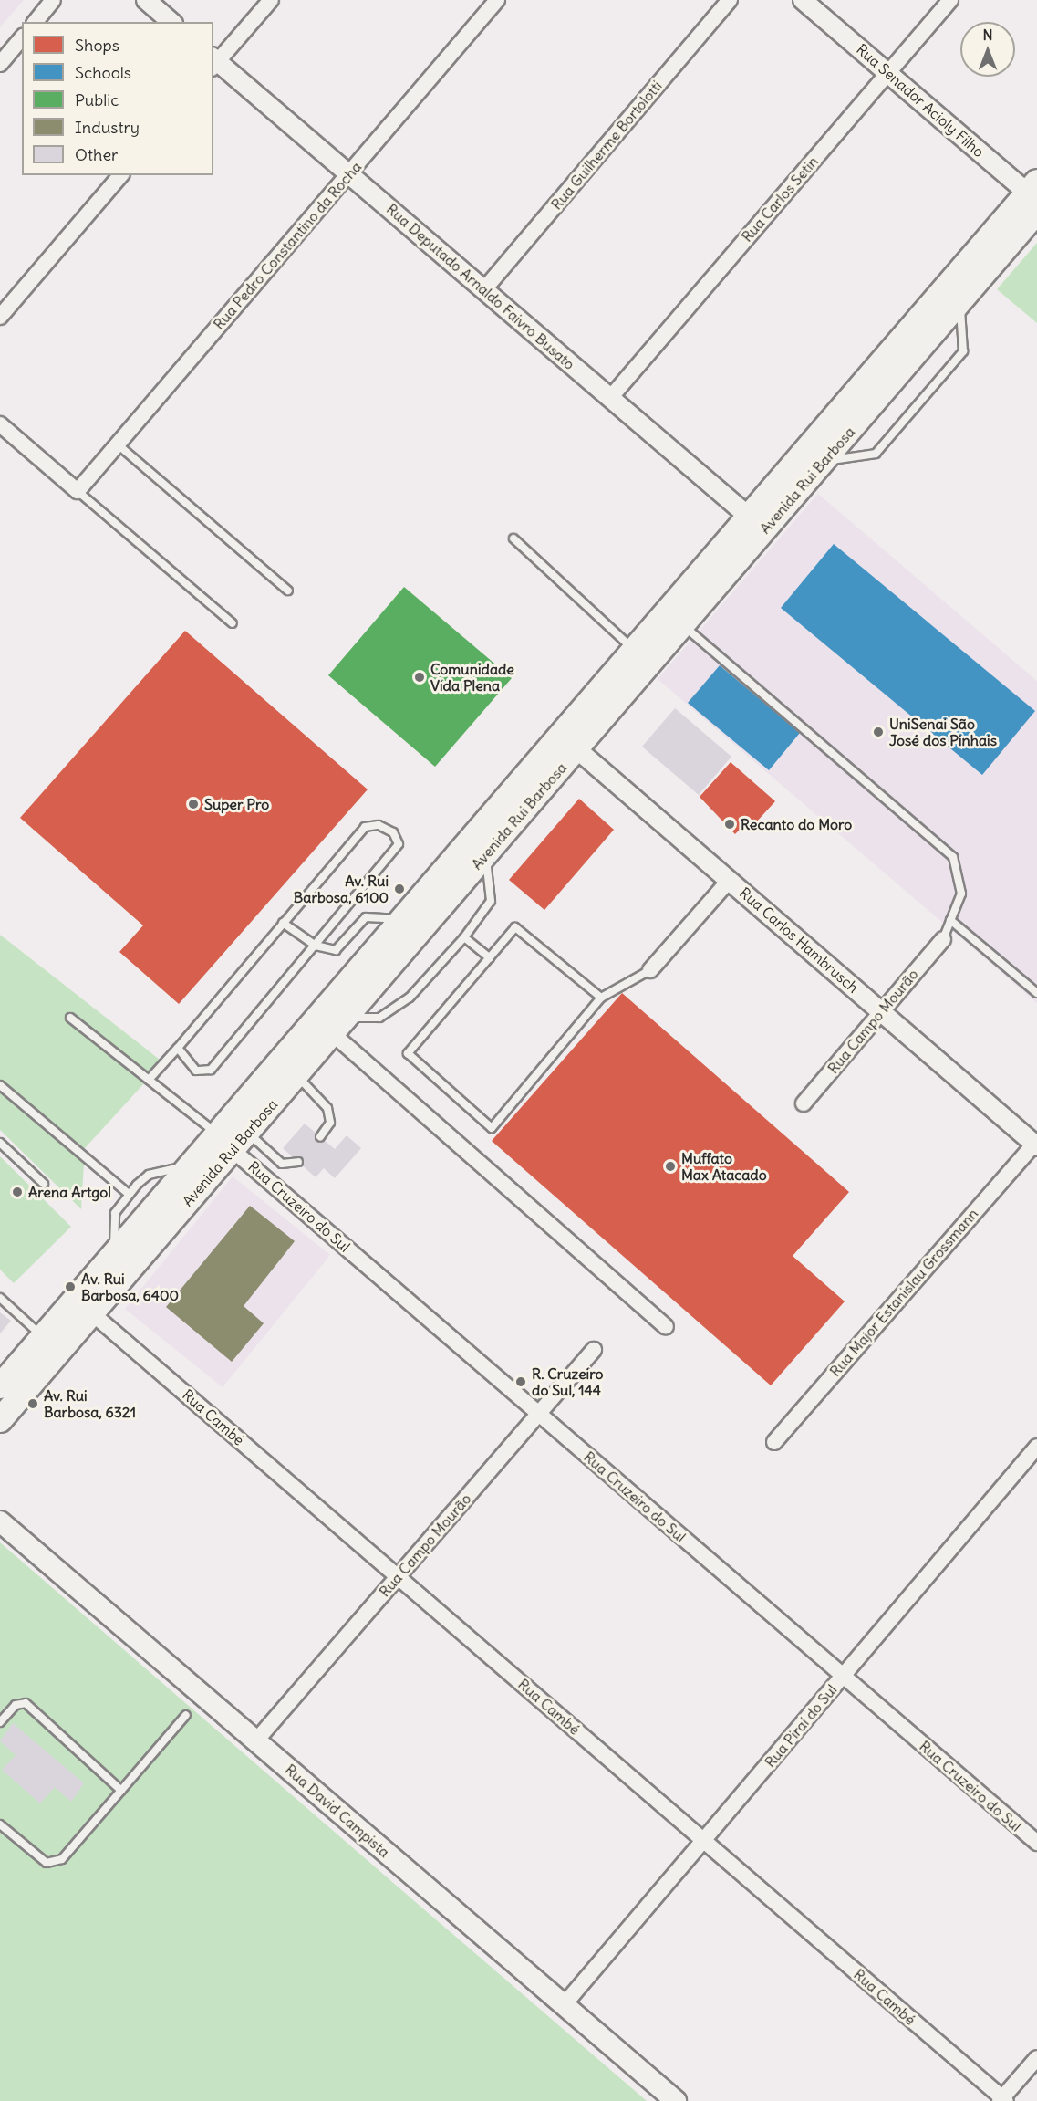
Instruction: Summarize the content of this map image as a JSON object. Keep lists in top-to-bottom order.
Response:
{
  "streets": {
    "main road": ["Avenida Rui Barbosa", "Rua David Campista"],
    "street": [
      "Rua Senador Acioly Filho",
      "Rua Guilherme Bortolotti",
      "Rua Carlos Setin",
      "Rua Pedro Constantino da Rocha",
      "Rua Deputado Arnaldo Faivro Busato",
      "Rua Carlos Hambrusch",
      "Rua Campo Mourão",
      "Rua Cruzeiro do Sul",
      "Rua Major Estanislau Grossmann",
      "Rua Cambé",
      "Rua Piraí do Sul"
    ]
  },
  "crossings": [
    ["Rua Senador Acioly Filho", "Rua Carlos Setin"],
    ["Rua Senador Acioly Filho", "Avenida Rui Barbosa"],
    ["Rua Guilherme Bortolotti", "Rua Deputado Arnaldo Faivro Busato"],
    ["Rua Carlos Setin", "Rua Deputado Arnaldo Faivro Busato"],
    ["Rua Pedro Constantino da Rocha", "Rua Deputado Arnaldo Faivro Busato"],
    ["Rua Deputado Arnaldo Faivro Busato", "Avenida Rui Barbosa"],
    ["Avenida Rui Barbosa", "Rua Carlos Hambrusch"],
    ["Avenida Rui Barbosa", "Rua Cruzeiro do Sul"],
    ["Avenida Rui Barbosa", "Rua Cambé"],
    ["Rua Carlos Hambrusch", "Rua Campo Mourão"],
    ["Rua Carlos Hambrusch", "Rua Major Estanislau Grossmann"],
    ["Rua Campo Mourão", "Rua Cruzeiro do Sul"],
    ["Rua Campo Mourão", "Rua Cambé"],
    ["Rua Campo Mourão", "Rua David Campista"],
    ["Rua Cruzeiro do Sul", "Rua Piraí do Sul"],
    ["Rua Cambé", "Rua Piraí do Sul"],
    ["Rua Piraí do Sul", "Rua David Campista"]
  ],
  "places": [
    "Comunidade Vida Plena",
    "UniSenai São José dos Pinhais",
    "Super Pro",
    "Recanto do Moro",
    "Av. Rui Barbosa, 6100",
    "Muffato Max Atacado",
    "Arena Artgol",
    "Av. Rui Barbosa, 6400",
    "R. Cruzeiro do Sul, 144",
    "Av. Rui Barbosa, 6321"
  ],
  "legend": [
    "Shops",
    "Schools",
    "Public",
    "Industry",
    "Other"
  ],
  "north": "top"
}
